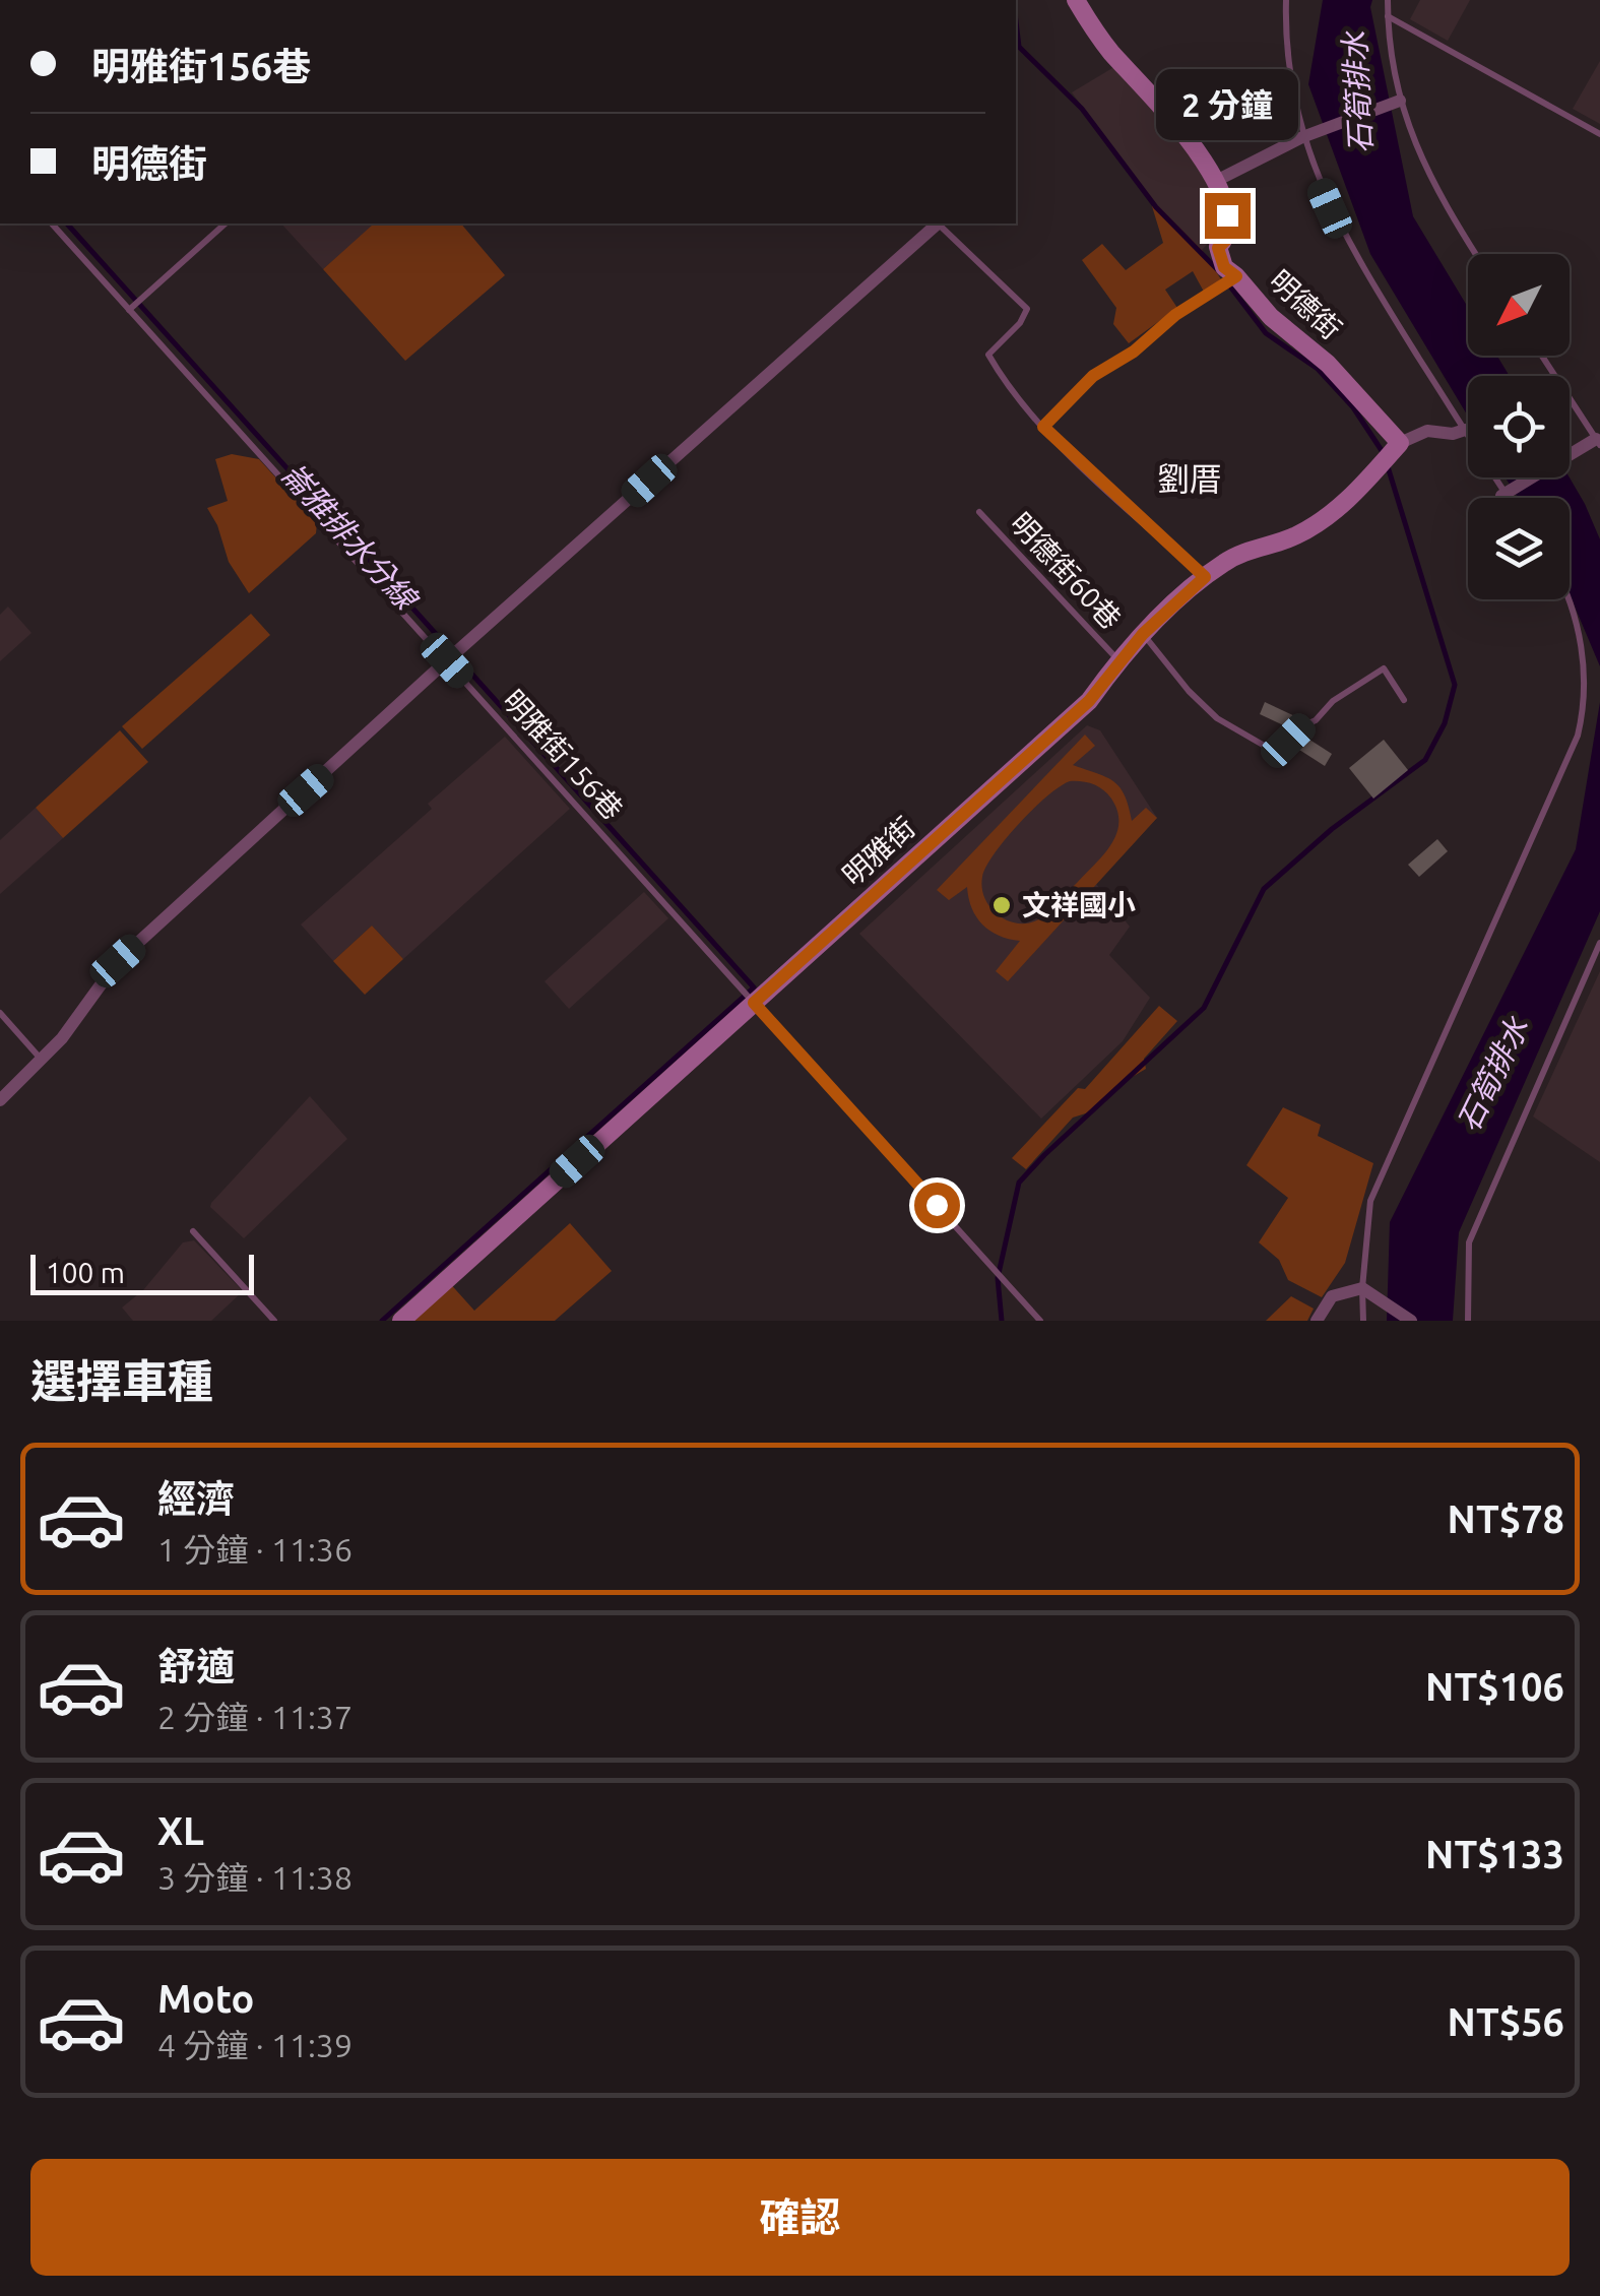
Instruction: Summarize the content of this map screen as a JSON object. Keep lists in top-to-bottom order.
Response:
{
  "streets": {
    "street": ["明德街", "明雅街"],
    "lane": ["明德街60巷", "明雅街156巷"]
  },
  "crossings": [
    ["明德街", "明雅街"],
    ["明德街60巷", "明雅街"],
    ["明雅街156巷", "明雅街"]
  ],
  "districts": ["劉厝"],
  "water": ["石筍排水", "崙雅排水分線"],
  "places": ["文祥國小"],
  "scale_bar": "100 m",
  "north": "bottom left",
  "page": {
    "banner": ["明雅街156巷", "明德街"],
    "bubble": "2 分鐘",
    "scale": "100 m",
    "heading": "選擇車種",
    "list": [
      {
        "name": "經濟",
        "note": "1 分鐘 · 11:36",
        "value": "NT$78"
      },
      {
        "name": "舒適",
        "note": "2 分鐘 · 11:37",
        "value": "NT$106"
      },
      {
        "name": "XL",
        "note": "3 分鐘 · 11:38",
        "value": "NT$133"
      },
      {
        "name": "Moto",
        "note": "4 分鐘 · 11:39",
        "value": "NT$56"
      }
    ],
    "buttons": "確認"
  }
}
